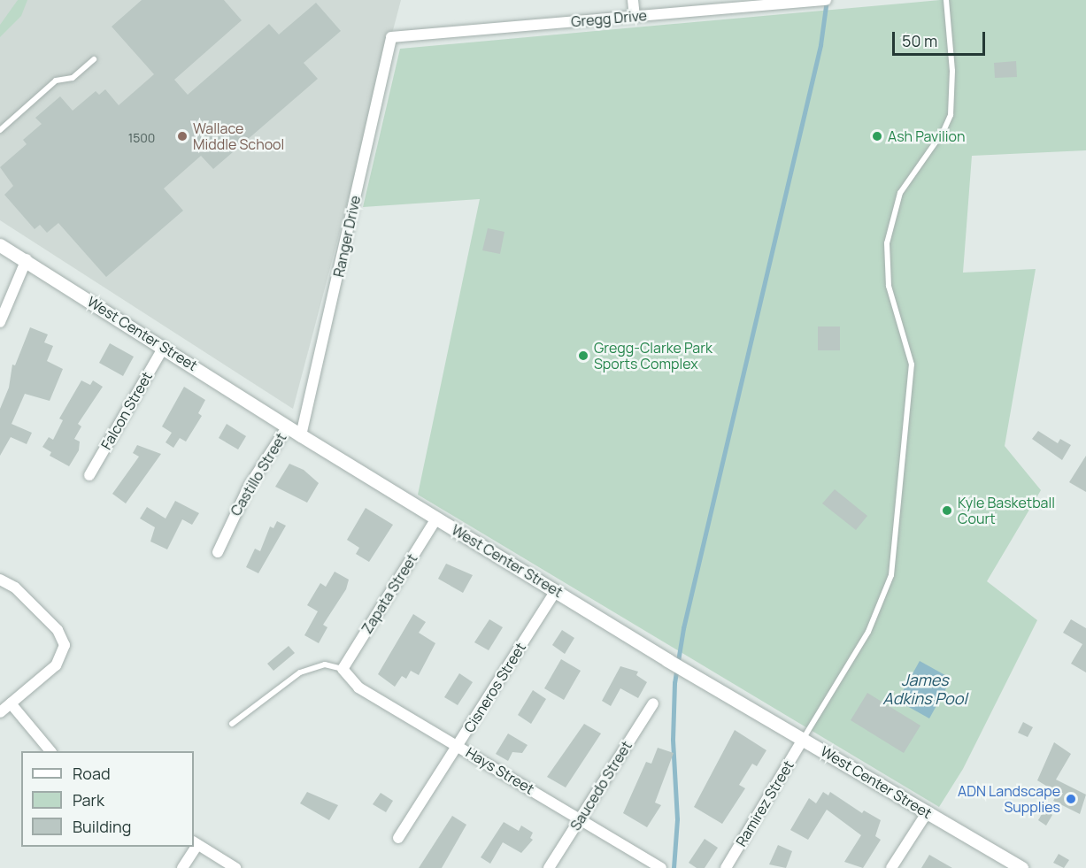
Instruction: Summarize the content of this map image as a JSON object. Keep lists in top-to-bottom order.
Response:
{
  "streets": {
    "street": [
      "Gregg Drive",
      "Ranger Drive",
      "West Center Street",
      "Falcon Street",
      "Castillo Street",
      "Zapata Street",
      "Cisneros Street",
      "Hays Street",
      "Saucedo Street",
      "Ramirez Street"
    ]
  },
  "crossings": [
    ["Gregg Drive", "Ranger Drive"],
    ["Ranger Drive", "West Center Street"],
    ["West Center Street", "Falcon Street"],
    ["West Center Street", "Castillo Street"],
    ["West Center Street", "Zapata Street"],
    ["West Center Street", "Cisneros Street"],
    ["West Center Street", "Ramirez Street"],
    ["Zapata Street", "Hays Street"],
    ["Cisneros Street", "Hays Street"],
    ["Hays Street", "Saucedo Street"]
  ],
  "water": ["James Adkins Pool"],
  "places": [
    "Wallace Middle School",
    "Ash Pavilion",
    "Gregg-Clarke Park Sports Complex",
    "Kyle Basketball Court",
    "ADN Landscape Supplies"
  ],
  "house_numbers": ["1500"],
  "legend": ["Road", "Park", "Building"],
  "scale_bar": "50 m"
}
